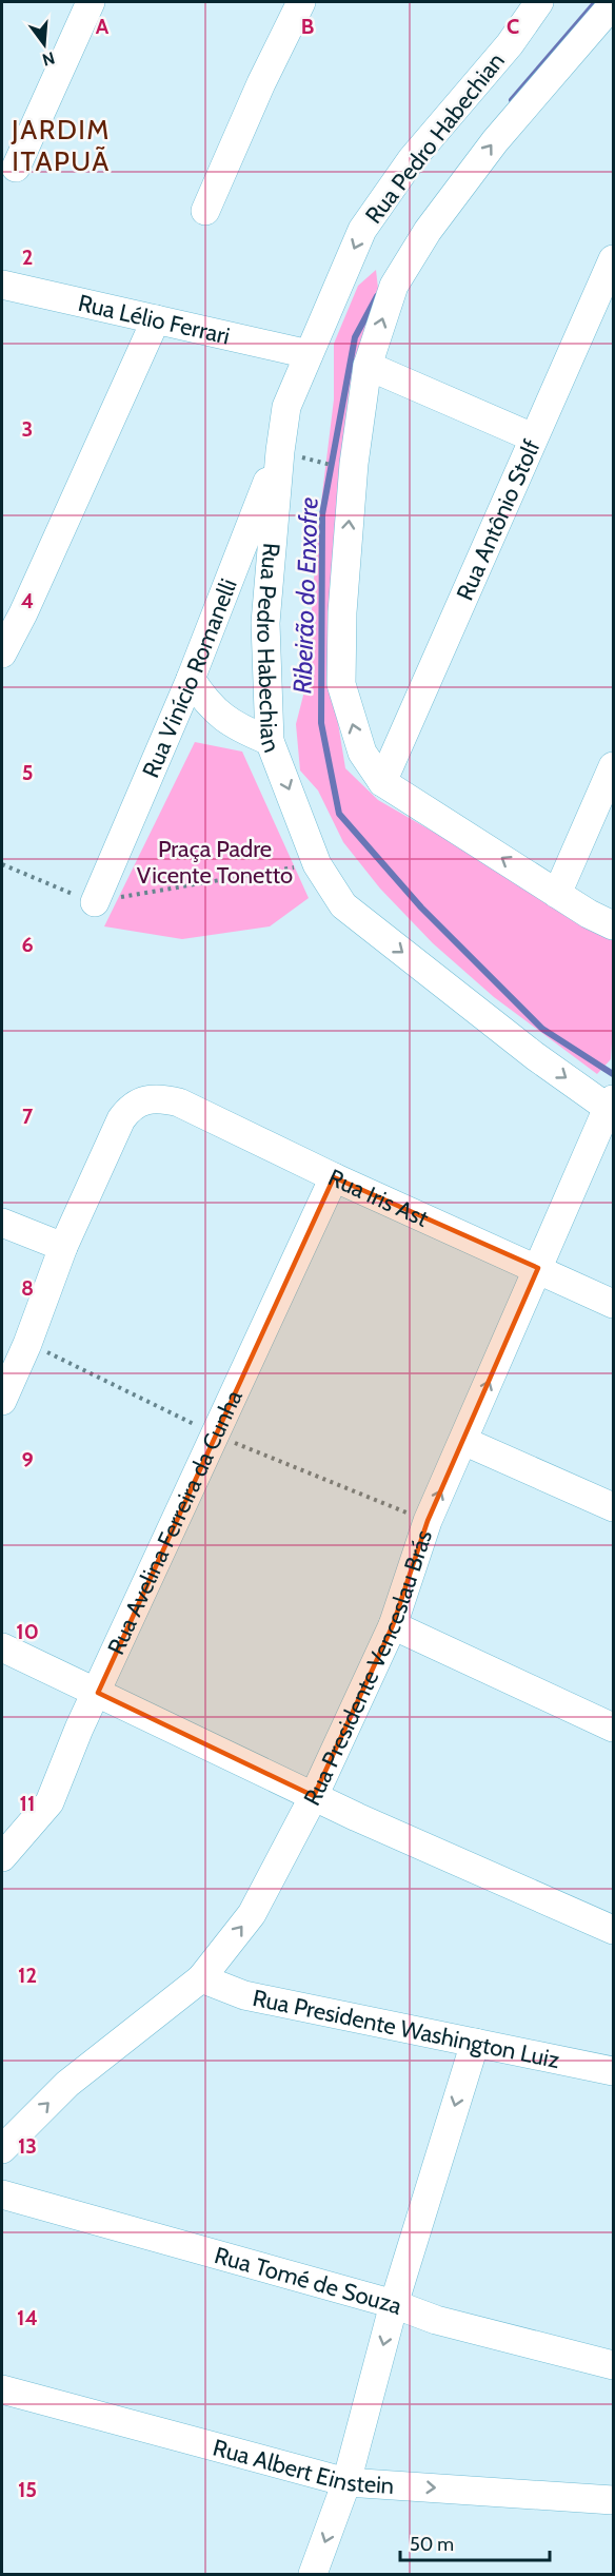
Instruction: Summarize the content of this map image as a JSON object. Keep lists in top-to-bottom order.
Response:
{
  "streets": {
    "street": [
      "Rua Pedro Habechian",
      "Rua Lélio Ferrari",
      "Rua Antônio Stolf",
      "Rua Vinício Romanelli",
      "Rua Iris Ast",
      "Rua Avelina Ferreira da Cunha",
      "Rua Presidente Venceslau Brás",
      "Rua Presidente Washington Luiz",
      "Rua Tomé de Souza",
      "Rua Albert Einstein"
    ]
  },
  "crossings": [
    ["Rua Pedro Habechian", "Rua Lélio Ferrari"],
    ["Rua Pedro Habechian", "Rua Antônio Stolf"],
    ["Rua Pedro Habechian", "Rua Vinício Romanelli"],
    ["Rua Pedro Habechian", "Rua Presidente Venceslau Brás"],
    ["Rua Iris Ast", "Rua Avelina Ferreira da Cunha"],
    ["Rua Iris Ast", "Rua Presidente Venceslau Brás"],
    ["Rua Presidente Venceslau Brás", "Rua Presidente Washington Luiz"]
  ],
  "one_way": ["Rua Presidente Venceslau Brás", "Rua Albert Einstein"],
  "districts": ["JARDIM ITAPUÃ"],
  "water": ["Ribeirão do Enxofre"],
  "parks": ["Praça Padre Vicente Tonetto"],
  "scale_bar": "50 m",
  "north": "bottom",
  "grid": {
    "columns": ["A", "B", "C"],
    "rows": [
      "2",
      "3",
      "4",
      "5",
      "6",
      "7",
      "8",
      "9",
      "10",
      "11",
      "12",
      "13",
      "14",
      "15"
    ]
  }
}
